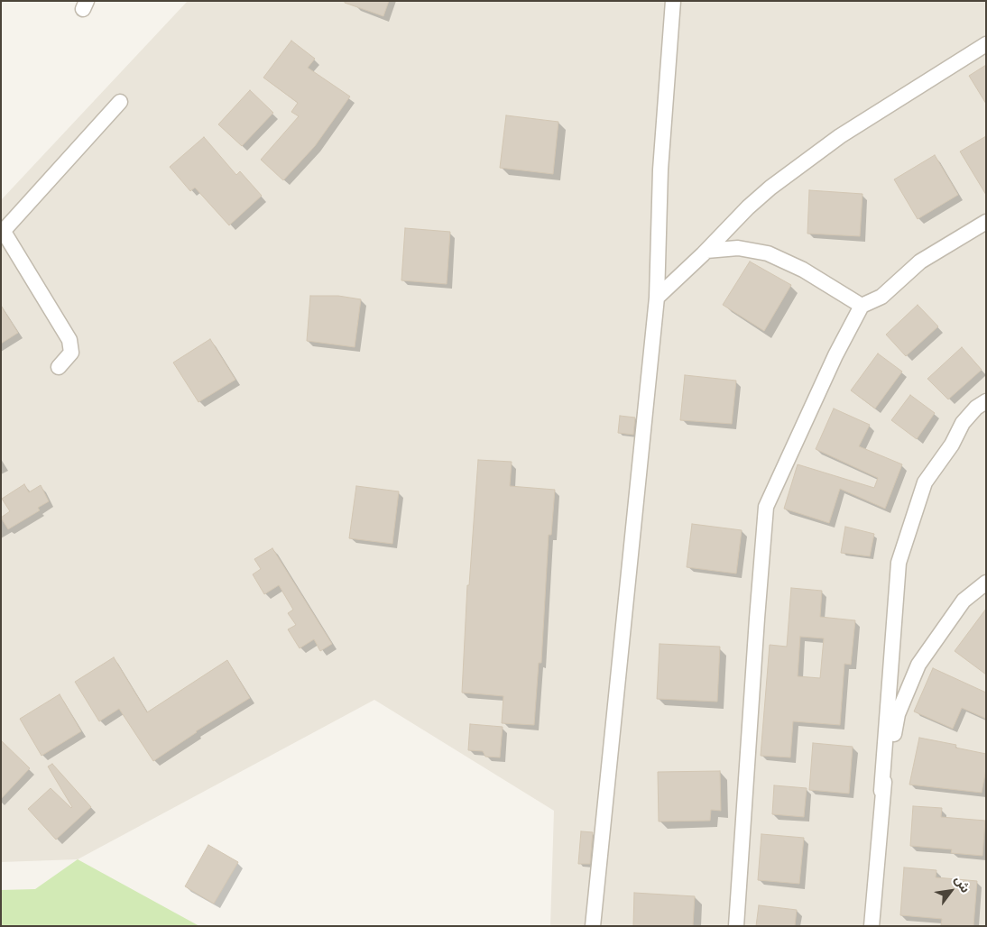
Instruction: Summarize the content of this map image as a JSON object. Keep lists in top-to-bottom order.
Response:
{
  "north": "top right"
}
